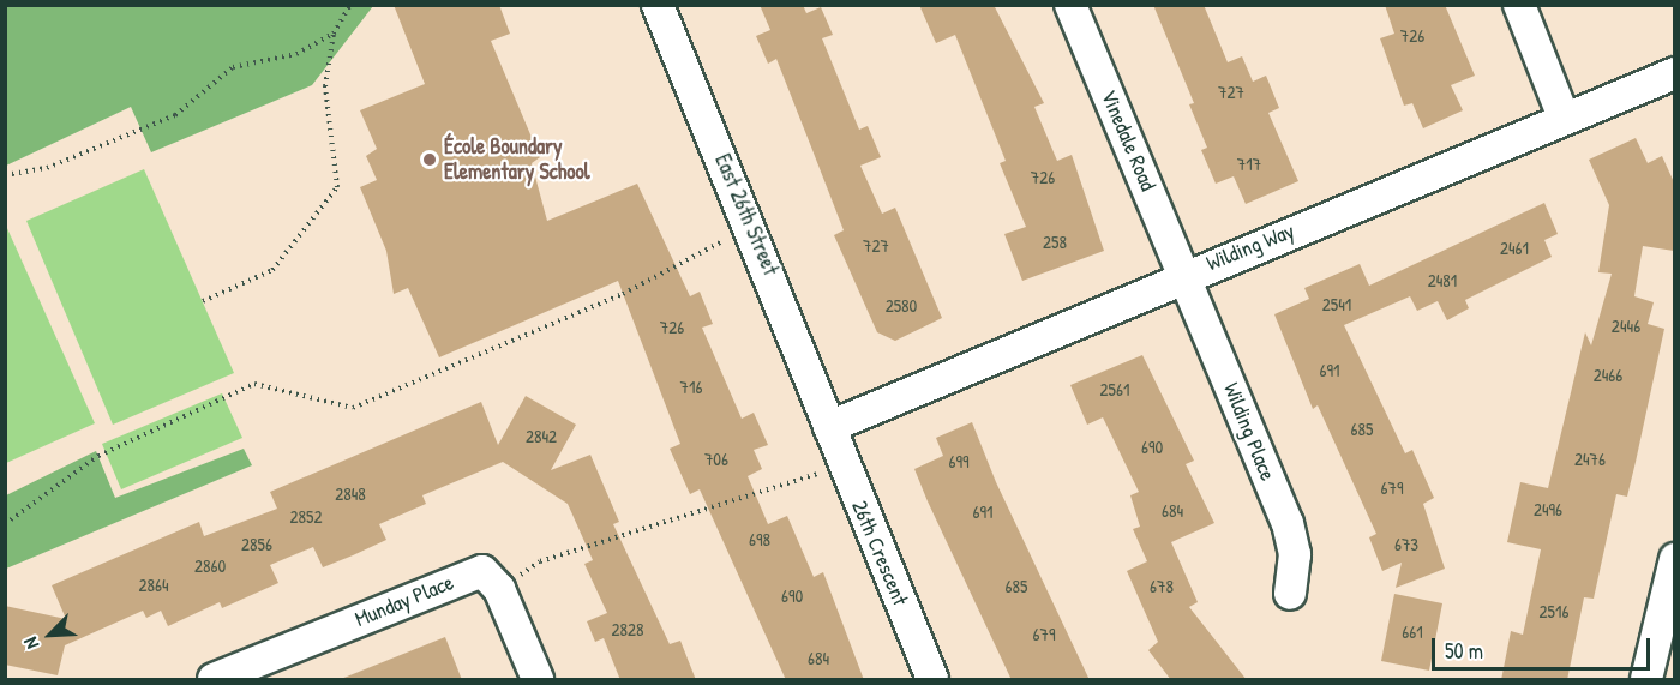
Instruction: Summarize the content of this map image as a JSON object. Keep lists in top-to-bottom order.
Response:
{
  "streets": {
    "street": [
      "Vinedale Road",
      "East 26th Street",
      "Wilding Way",
      "Wilding Place",
      "26th Crescent",
      "Munday Place"
    ]
  },
  "crossings": [
    ["Vinedale Road", "Wilding Way"],
    ["Vinedale Road", "Wilding Place"],
    ["East 26th Street", "Wilding Way"],
    ["East 26th Street", "26th Crescent"],
    ["Wilding Way", "Wilding Place"],
    ["Wilding Way", "26th Crescent"]
  ],
  "places": ["École Boundary Elementary School"],
  "house_numbers": [
    "726",
    "727",
    "717",
    "726",
    "258",
    "727",
    "2461",
    "2481",
    "2541",
    "2580",
    "2446",
    "726",
    "691",
    "2466",
    "716",
    "2561",
    "685",
    "2842",
    "690",
    "706",
    "2476",
    "699",
    "679",
    "2848",
    "2496",
    "684",
    "691",
    "2852",
    "698",
    "2856",
    "673",
    "2860",
    "2864",
    "685",
    "678",
    "690",
    "2516",
    "2828",
    "661",
    "679",
    "684"
  ],
  "scale_bar": "50 m",
  "north": "bottom left"
}
